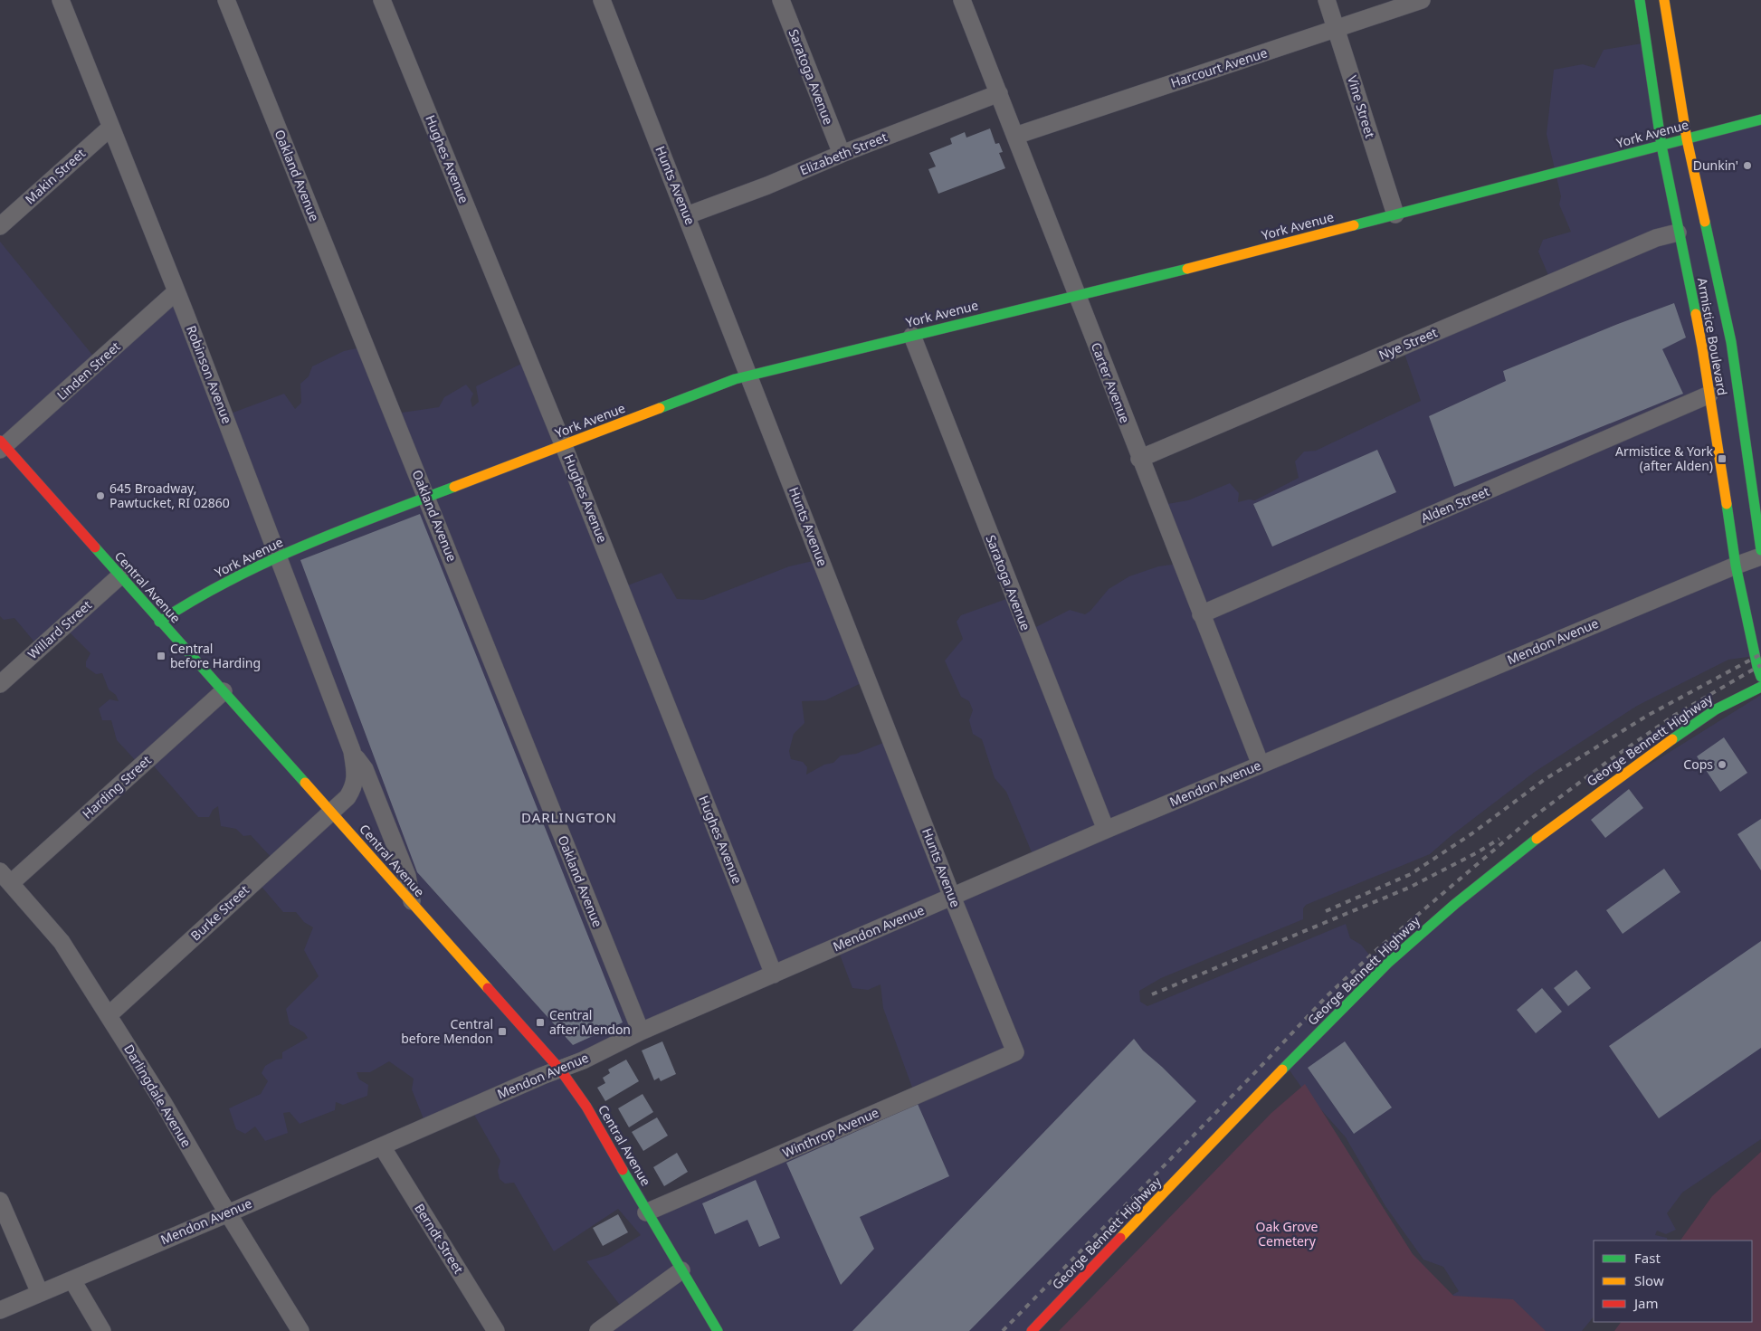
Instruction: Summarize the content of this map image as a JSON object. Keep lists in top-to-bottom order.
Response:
{
  "streets": {
    "main road": [
      "York Avenue",
      "Armistice Boulevard",
      "Central Avenue",
      "George Bennett Highway"
    ],
    "street": [
      "Harcourt Avenue",
      "Saratoga Avenue",
      "Vine Street",
      "Elizabeth Street",
      "Hughes Avenue",
      "Oakland Avenue",
      "Makin Street",
      "Hunts Avenue",
      "Nye Street",
      "Linden Street",
      "Robinson Avenue",
      "Carter Avenue",
      "Alden Street",
      "Willard Street",
      "Mendon Avenue",
      "Harding Street",
      "Burke Street",
      "Darlingdale Avenue",
      "Winthrop Avenue",
      "Berndt Street"
    ]
  },
  "crossings": [
    ["Harcourt Avenue", "Vine Street"],
    ["Harcourt Avenue", "Carter Avenue"],
    ["Saratoga Avenue", "York Avenue"],
    ["Saratoga Avenue", "Elizabeth Street"],
    ["Saratoga Avenue", "Mendon Avenue"],
    ["Vine Street", "York Avenue"],
    ["York Avenue", "Hughes Avenue"],
    ["York Avenue", "Oakland Avenue"],
    ["York Avenue", "Hunts Avenue"],
    ["York Avenue", "Armistice Boulevard"],
    ["York Avenue", "Robinson Avenue"],
    ["York Avenue", "Carter Avenue"],
    ["York Avenue", "Central Avenue"],
    ["Elizabeth Street", "Hunts Avenue"],
    ["Elizabeth Street", "Carter Avenue"],
    ["Hughes Avenue", "Mendon Avenue"],
    ["Oakland Avenue", "Mendon Avenue"],
    ["Makin Street", "Robinson Avenue"],
    ["Hunts Avenue", "Mendon Avenue"],
    ["Hunts Avenue", "Winthrop Avenue"],
    ["Armistice Boulevard", "Nye Street"],
    ["Armistice Boulevard", "Alden Street"],
    ["Armistice Boulevard", "Mendon Avenue"],
    ["Nye Street", "Carter Avenue"],
    ["Linden Street", "Robinson Avenue"],
    ["Linden Street", "Central Avenue"],
    ["Robinson Avenue", "Central Avenue"],
    ["Robinson Avenue", "Burke Street"],
    ["Carter Avenue", "Alden Street"],
    ["Carter Avenue", "Mendon Avenue"],
    ["Central Avenue", "Willard Street"],
    ["Central Avenue", "Mendon Avenue"],
    ["Central Avenue", "Harding Street"],
    ["Central Avenue", "Burke Street"],
    ["Central Avenue", "Winthrop Avenue"],
    ["Mendon Avenue", "Darlingdale Avenue"],
    ["Mendon Avenue", "Berndt Street"],
    ["Harding Street", "Darlingdale Avenue"],
    ["Burke Street", "Darlingdale Avenue"]
  ],
  "districts": ["DARLINGTON"],
  "parks": ["Oak Grove Cemetery"],
  "places": {
    "other": ["Dunkin'", "645 Broadway, Pawtucket, RI 02860", "Cops"],
    "transit": [
      "Armistice & York (after Alden)",
      "Central before Harding",
      "Central after Mendon",
      "Central before Mendon"
    ]
  },
  "legend": ["Fast", "Slow", "Jam"]
}
